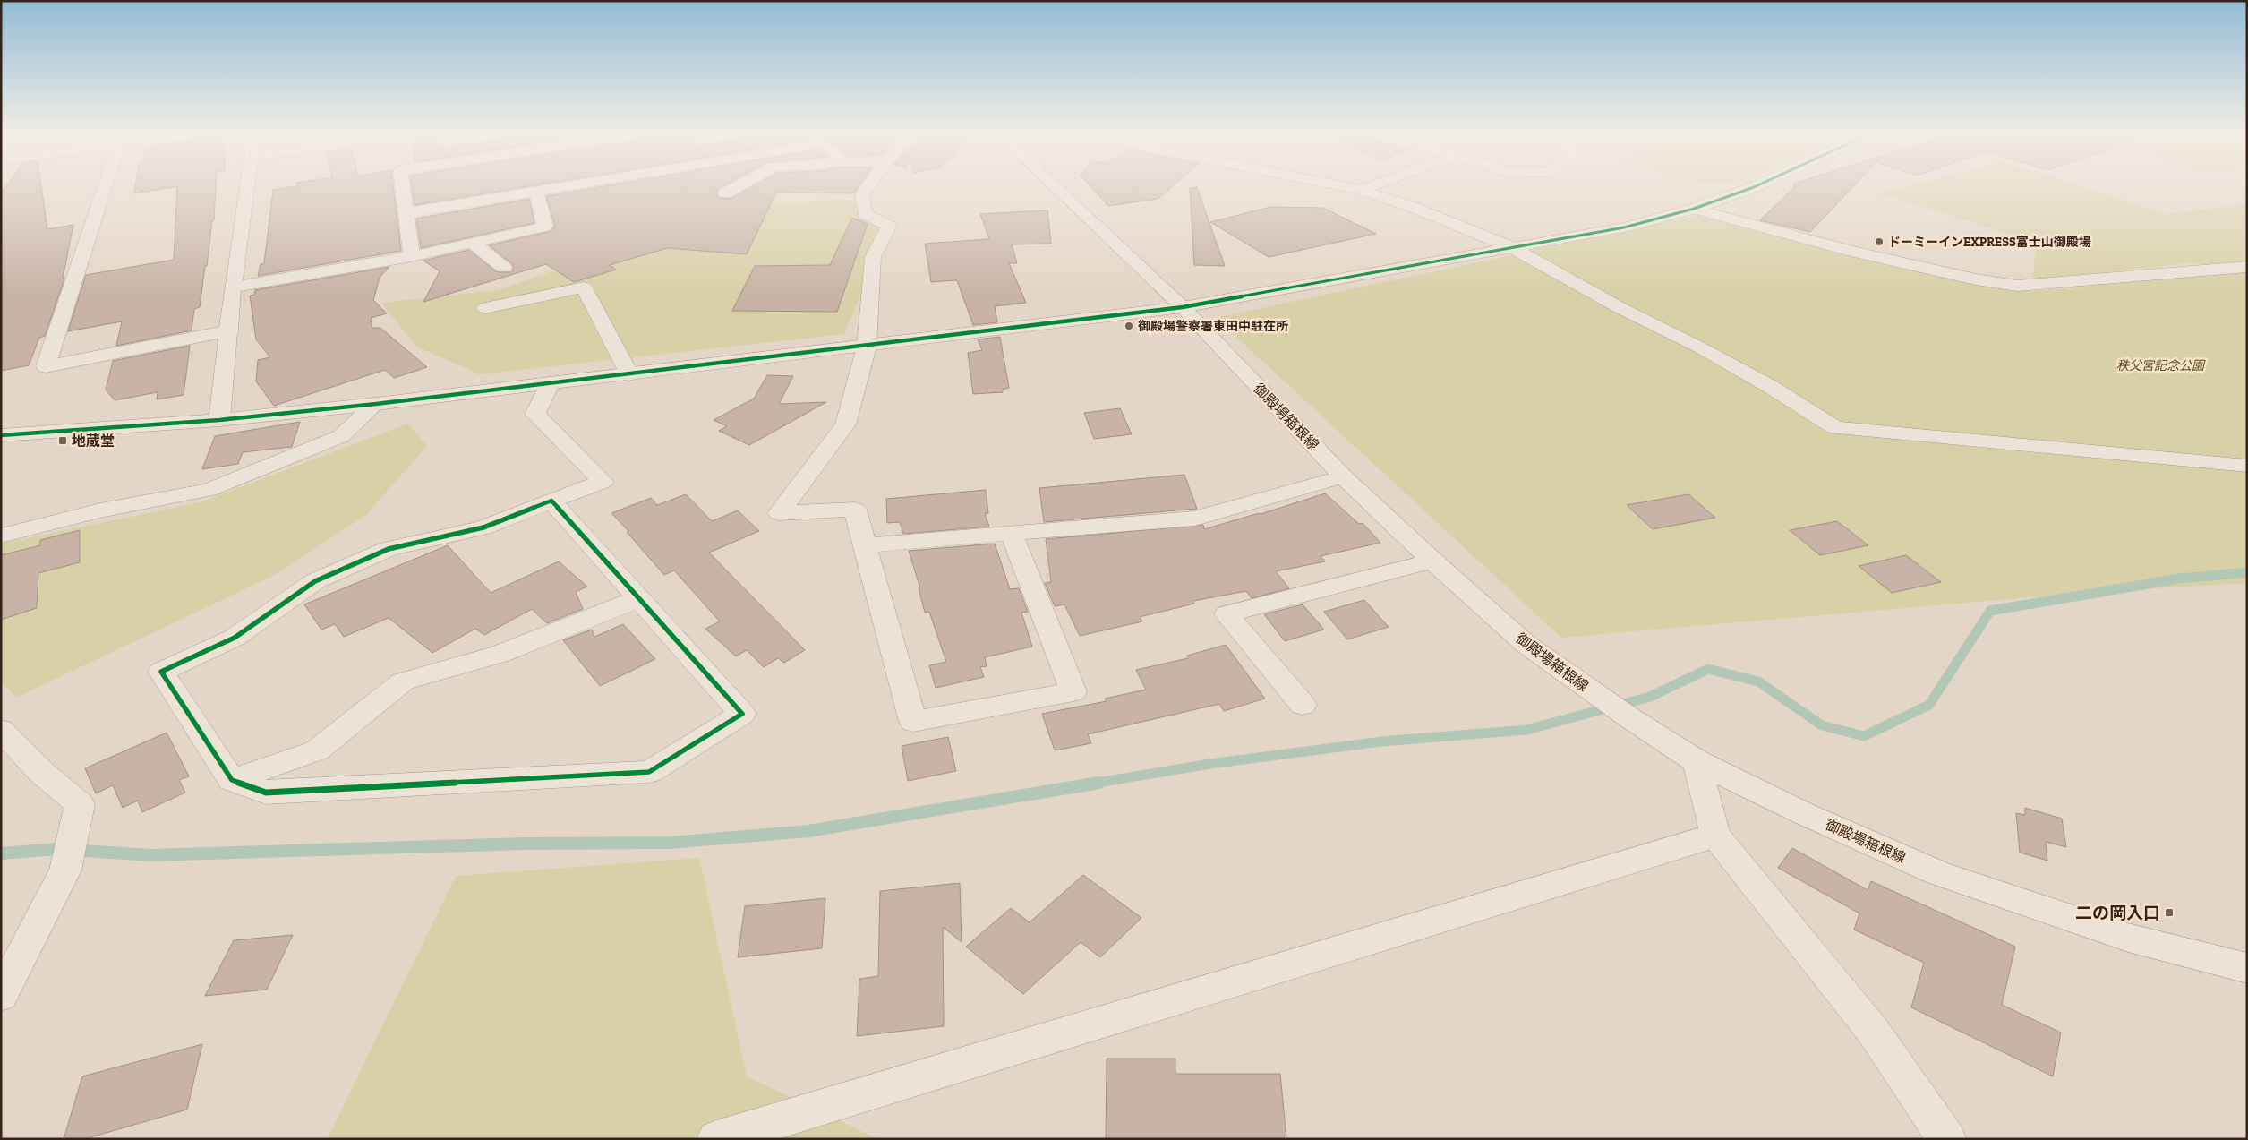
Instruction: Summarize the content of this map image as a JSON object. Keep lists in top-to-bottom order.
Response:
{
  "streets": {
    "street": ["御殿場箱根線"]
  },
  "parks": ["秩父宮記念公園"],
  "places": {
    "other": ["ドーミーインEXPRESS富士山御殿場", "御殿場警察署東田中駐在所"],
    "transit": ["地蔵堂", "二の岡入口"]
  }
}
